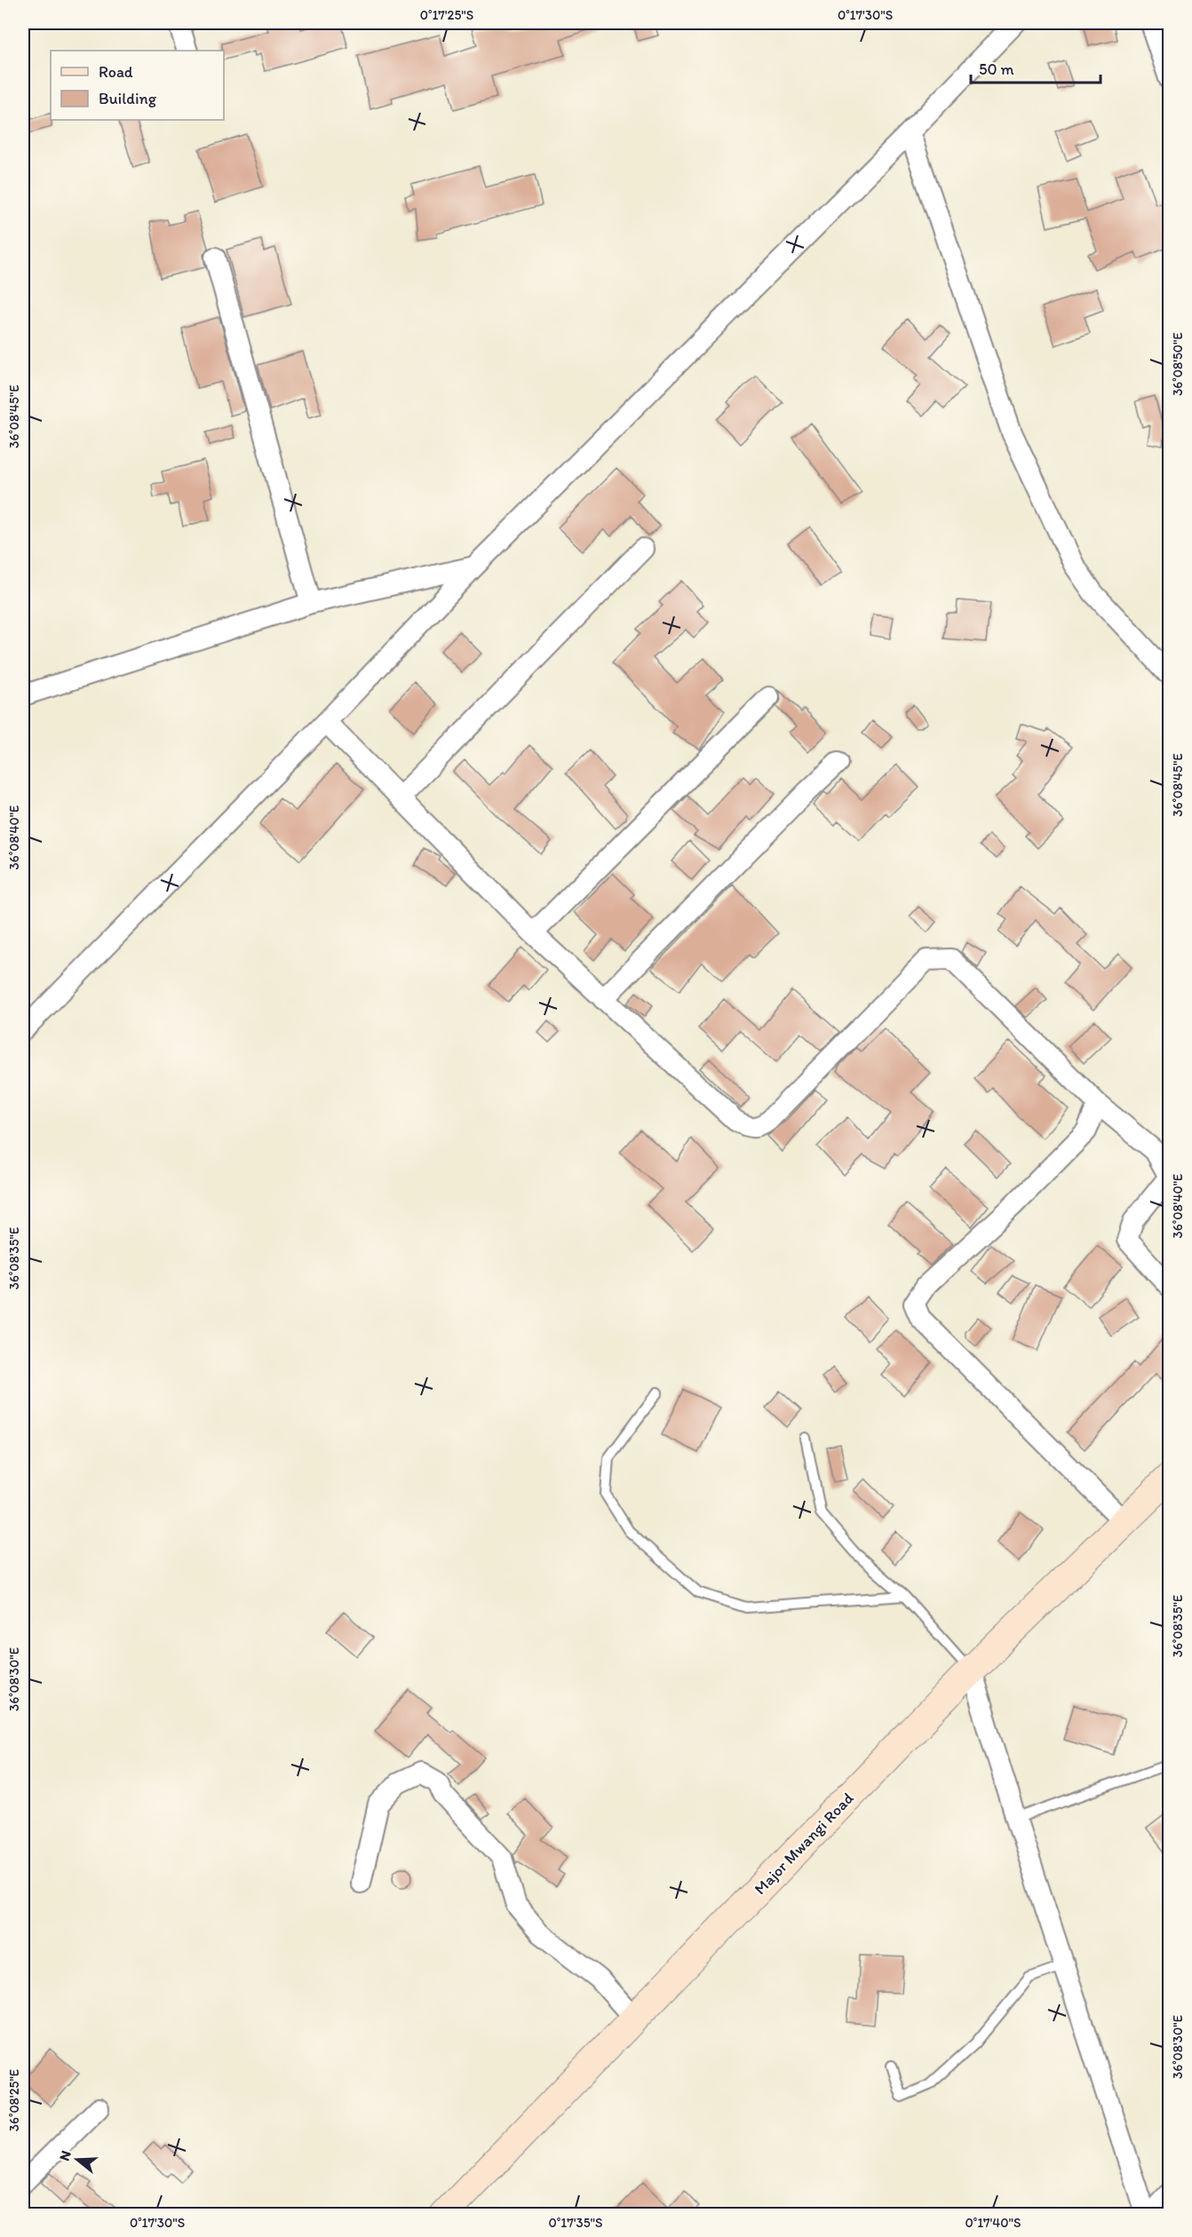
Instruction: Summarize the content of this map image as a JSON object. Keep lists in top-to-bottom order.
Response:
{
  "streets": {
    "street": ["Major Mwangi Road"]
  },
  "legend": ["Road", "Building"],
  "scale_bar": "50 m",
  "north": "left",
  "coordinates": [
    "0°17'25\"S",
    "0°17'30\"S",
    "36°08'50\"E",
    "36°08'45\"E",
    "36°08'40\"E",
    "36°08'35\"E",
    "36°08'30\"E",
    "36°08'25\"E",
    "0°17'35\"S",
    "0°17'40\"S"
  ]
}
